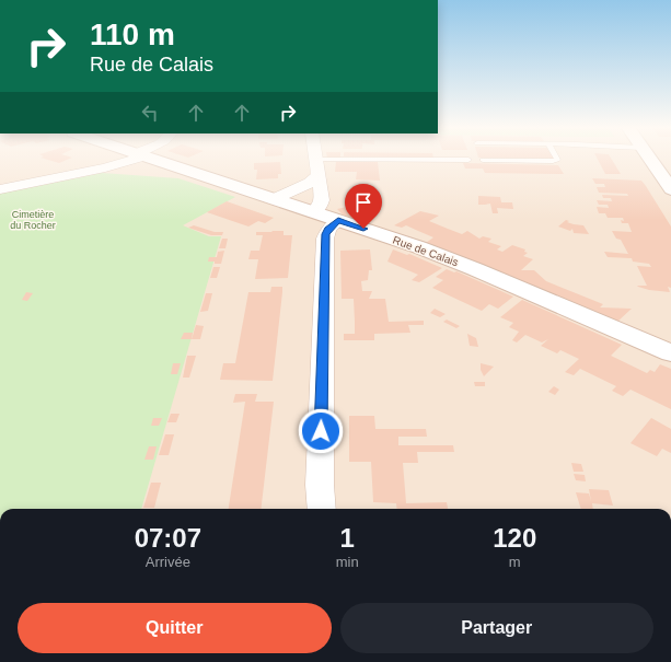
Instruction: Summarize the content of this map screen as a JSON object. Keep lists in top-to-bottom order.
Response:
{
  "streets": {
    "street": ["Rue de Calais"]
  },
  "parks": ["Cimetière du Rocher"],
  "page": {
    "turn": ["110 m", "Rue de Calais"],
    "eta": [
      "07:07",
      "Arrivée",
      "1",
      "min",
      "120",
      "m"
    ],
    "buttons": ["Quitter", "Partager"]
  }
}
